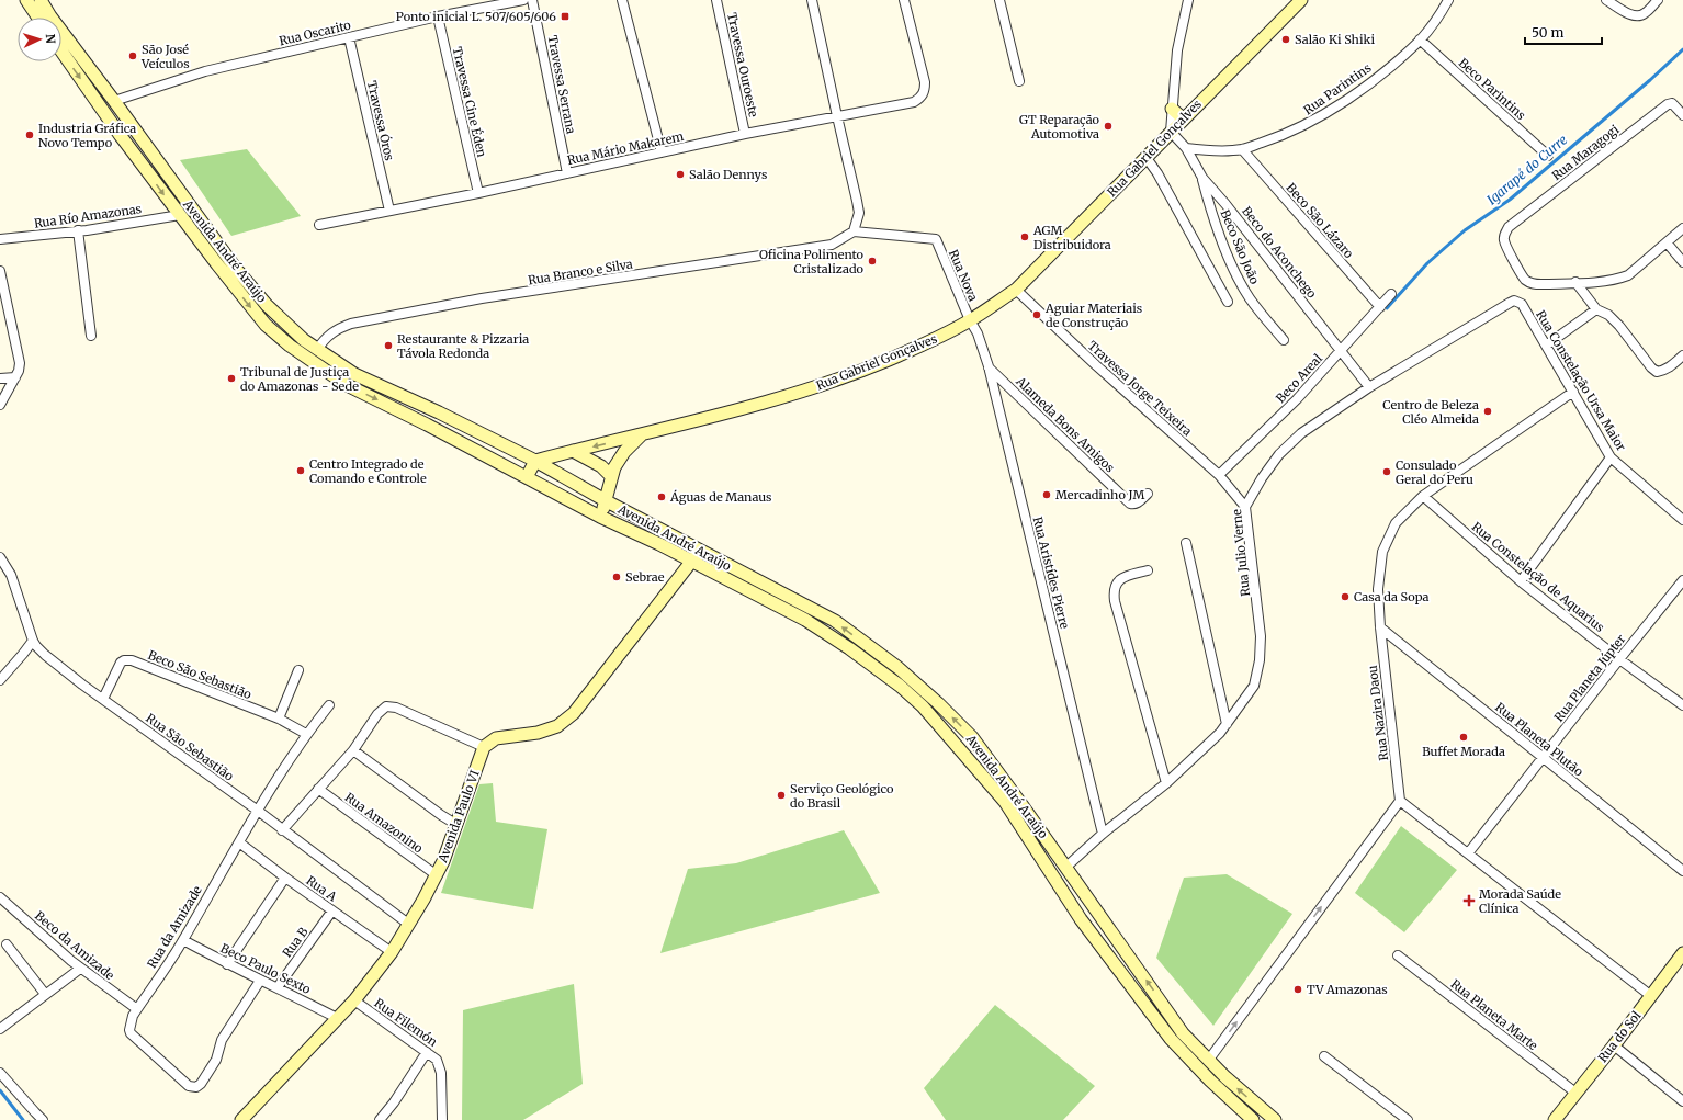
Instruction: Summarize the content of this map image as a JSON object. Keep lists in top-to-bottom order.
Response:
{
  "streets": {
    "main road": [
      "Rua Gabriel Gonçalves",
      "Avenida André Araújo",
      "Avenida Paulo VI",
      "Rua do Sol"
    ],
    "street": [
      "Rua Oscarito",
      "Travessa Ouroeste",
      "Travessa Serrana",
      "Rua Parintins",
      "Beco Parintins",
      "Travessa Cine Éden",
      "Travessa Óros",
      "Rua Mário Makarem",
      "Rua Maragogi",
      "Rua Río Amazonas",
      "Beco São Lázaro",
      "Beco São João",
      "Beco do Aconchego",
      "Rua Branco e Silva",
      "Rua Nova",
      "Beco Areal",
      "Rua Constelação Ursa Maior",
      "Travessa Jorge Teixeira",
      "Alameda Bons Amigos",
      "Rua Julio Verne",
      "Rua Aristídes Pierre",
      "Rua Constelação de Aquarius",
      "Beco São Sebastião",
      "Rua Planeta Júpter",
      "Rua Nazira Daou",
      "Rua Planeta Plutão",
      "Rua São Sebastião",
      "Rua Amazonino",
      "Rua A",
      "Rua da Amizade",
      "Rua B",
      "Beco da Amizade",
      "Beco Paulo Sexto",
      "Rua Planeta Marte",
      "Rua Filemón"
    ]
  },
  "crossings": [
    ["Rua Oscarito", "Travessa Cine Éden"],
    ["Rua Oscarito", "Travessa Óros"],
    ["Rua Oscarito", "Avenida André Araújo"],
    ["Travessa Ouroeste", "Rua Mário Makarem"],
    ["Travessa Serrana", "Rua Mário Makarem"],
    ["Rua Parintins", "Beco Parintins"],
    ["Rua Parintins", "Beco São Lázaro"],
    ["Rua Parintins", "Beco do Aconchego"],
    ["Travessa Cine Éden", "Rua Mário Makarem"],
    ["Travessa Óros", "Rua Mário Makarem"],
    ["Rua Gabriel Gonçalves", "Avenida André Araújo"],
    ["Rua Gabriel Gonçalves", "Beco do Aconchego"],
    ["Rua Gabriel Gonçalves", "Rua Nova"],
    ["Rua Gabriel Gonçalves", "Travessa Jorge Teixeira"],
    ["Rua Gabriel Gonçalves", "Rua Aristídes Pierre"],
    ["Rua Río Amazonas", "Avenida André Araújo"],
    ["Beco São Lázaro", "Beco Areal"],
    ["Beco São João", "Beco do Aconchego"],
    ["Avenida André Araújo", "Rua Branco e Silva"],
    ["Avenida André Araújo", "Rua Julio Verne"],
    ["Beco do Aconchego", "Beco Areal"],
    ["Beco do Aconchego", "Rua Julio Verne"],
    ["Rua Branco e Silva", "Rua Nova"],
    ["Rua Nova", "Rua Aristídes Pierre"],
    ["Beco Areal", "Travessa Jorge Teixeira"],
    ["Rua Constelação Ursa Maior", "Rua Julio Verne"],
    ["Rua Constelação Ursa Maior", "Rua Nazira Daou"],
    ["Travessa Jorge Teixeira", "Rua Julio Verne"],
    ["Alameda Bons Amigos", "Rua Aristídes Pierre"],
    ["Rua Julio Verne", "Rua Aristídes Pierre"],
    ["Rua Constelação de Aquarius", "Rua Planeta Júpter"],
    ["Rua Constelação de Aquarius", "Rua Nazira Daou"],
    ["Beco São Sebastião", "Rua São Sebastião"],
    ["Rua Planeta Júpter", "Rua Planeta Plutão"],
    ["Rua Nazira Daou", "Rua Planeta Plutão"],
    ["Rua São Sebastião", "Avenida Paulo VI"],
    ["Rua São Sebastião", "Rua da Amizade"],
    ["Avenida Paulo VI", "Rua Amazonino"],
    ["Avenida Paulo VI", "Rua A"],
    ["Avenida Paulo VI", "Beco Paulo Sexto"],
    ["Avenida Paulo VI", "Rua Filemón"],
    ["Rua A", "Rua da Amizade"],
    ["Rua A", "Rua B"],
    ["Rua da Amizade", "Beco da Amizade"],
    ["Rua da Amizade", "Beco Paulo Sexto"],
    ["Rua B", "Beco Paulo Sexto"],
    ["Rua Planeta Marte", "Rua do Sol"]
  ],
  "water": ["Igarapé do Curre"],
  "places": {
    "transit": ["Ponto inicial L. 507/605/606"],
    "other": [
      "Salão Ki Shiki",
      "São José Veículos",
      "GT Reparação Automotiva",
      "Industria Gráfica Novo Tempo",
      "Salão Dennys",
      "AGM Distribuidora",
      "Oficina Polimento Cristalizado",
      "Aguiar Materiais de Construção",
      "Restaurante & Pizzaria Távola Redonda",
      "Tribunal de Justiça do Amazonas - Sede",
      "Centro de Beleza Cléo Almeida",
      "Centro Integrado de Comando e Controle",
      "Consulado Geral do Peru",
      "Mercadinho JM",
      "Águas de Manaus",
      "Sebrae",
      "Casa da Sopa",
      "Buffet Morada",
      "Serviço Geológico do Brasil",
      "TV Amazonas"
    ],
    "health": ["Morada Saúde Clínica"]
  },
  "scale_bar": "50 m",
  "north": "right"
}
